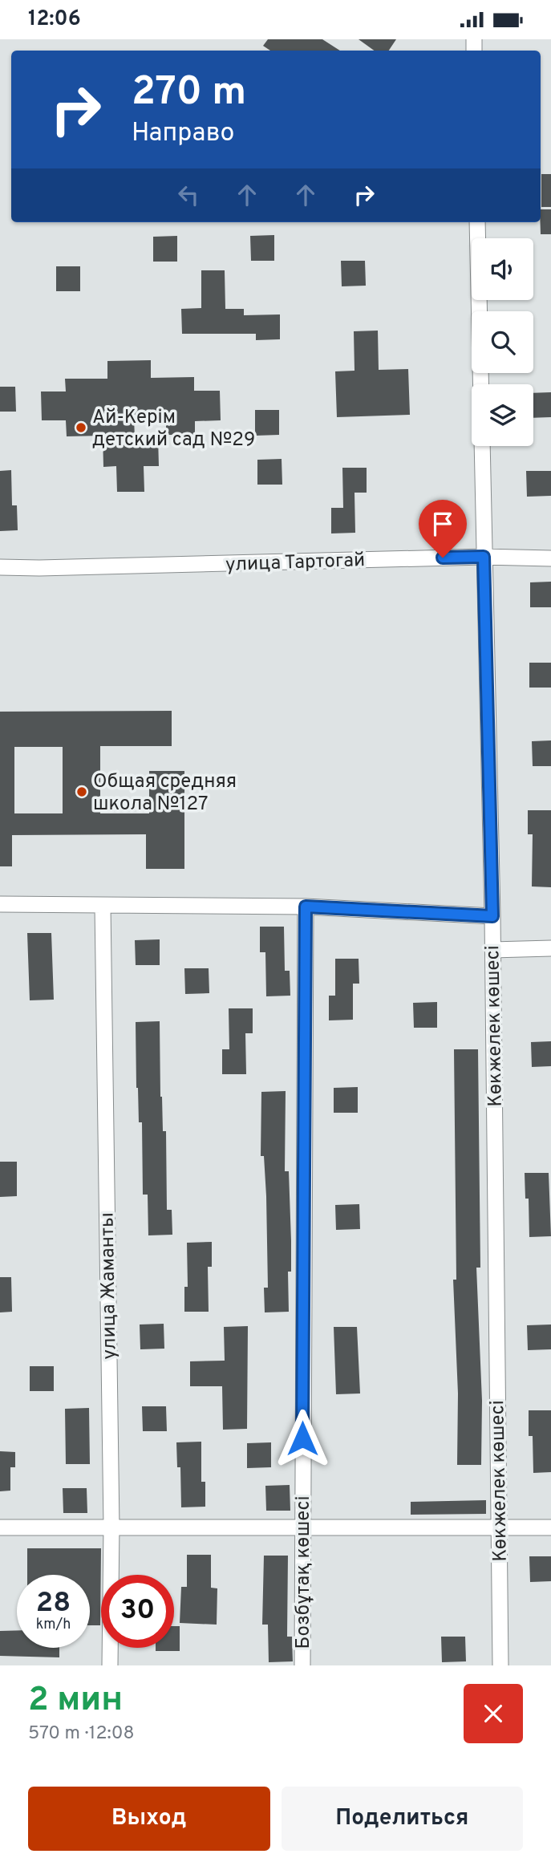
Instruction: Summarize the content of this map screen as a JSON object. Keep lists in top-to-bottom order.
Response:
{
  "streets": {
    "street": [
      "улица Тартогай",
      "Көкжелек көшесі",
      "улица Жаманты",
      "Бозбұтақ көшесі"
    ]
  },
  "crossings": [
    ["улица Тартогай", "Көкжелек көшесі"]
  ],
  "places": ["Ай-Керім детский сад №29", "Общая средняя школа №127"],
  "page": {
    "status": "12:06",
    "turn": ["270 m", "Направо"],
    "speed": "28 km/h",
    "limit": "30",
    "heading": ["2 мин", "570 m · 12:08"],
    "buttons": ["Выход", "Поделиться"]
  }
}
